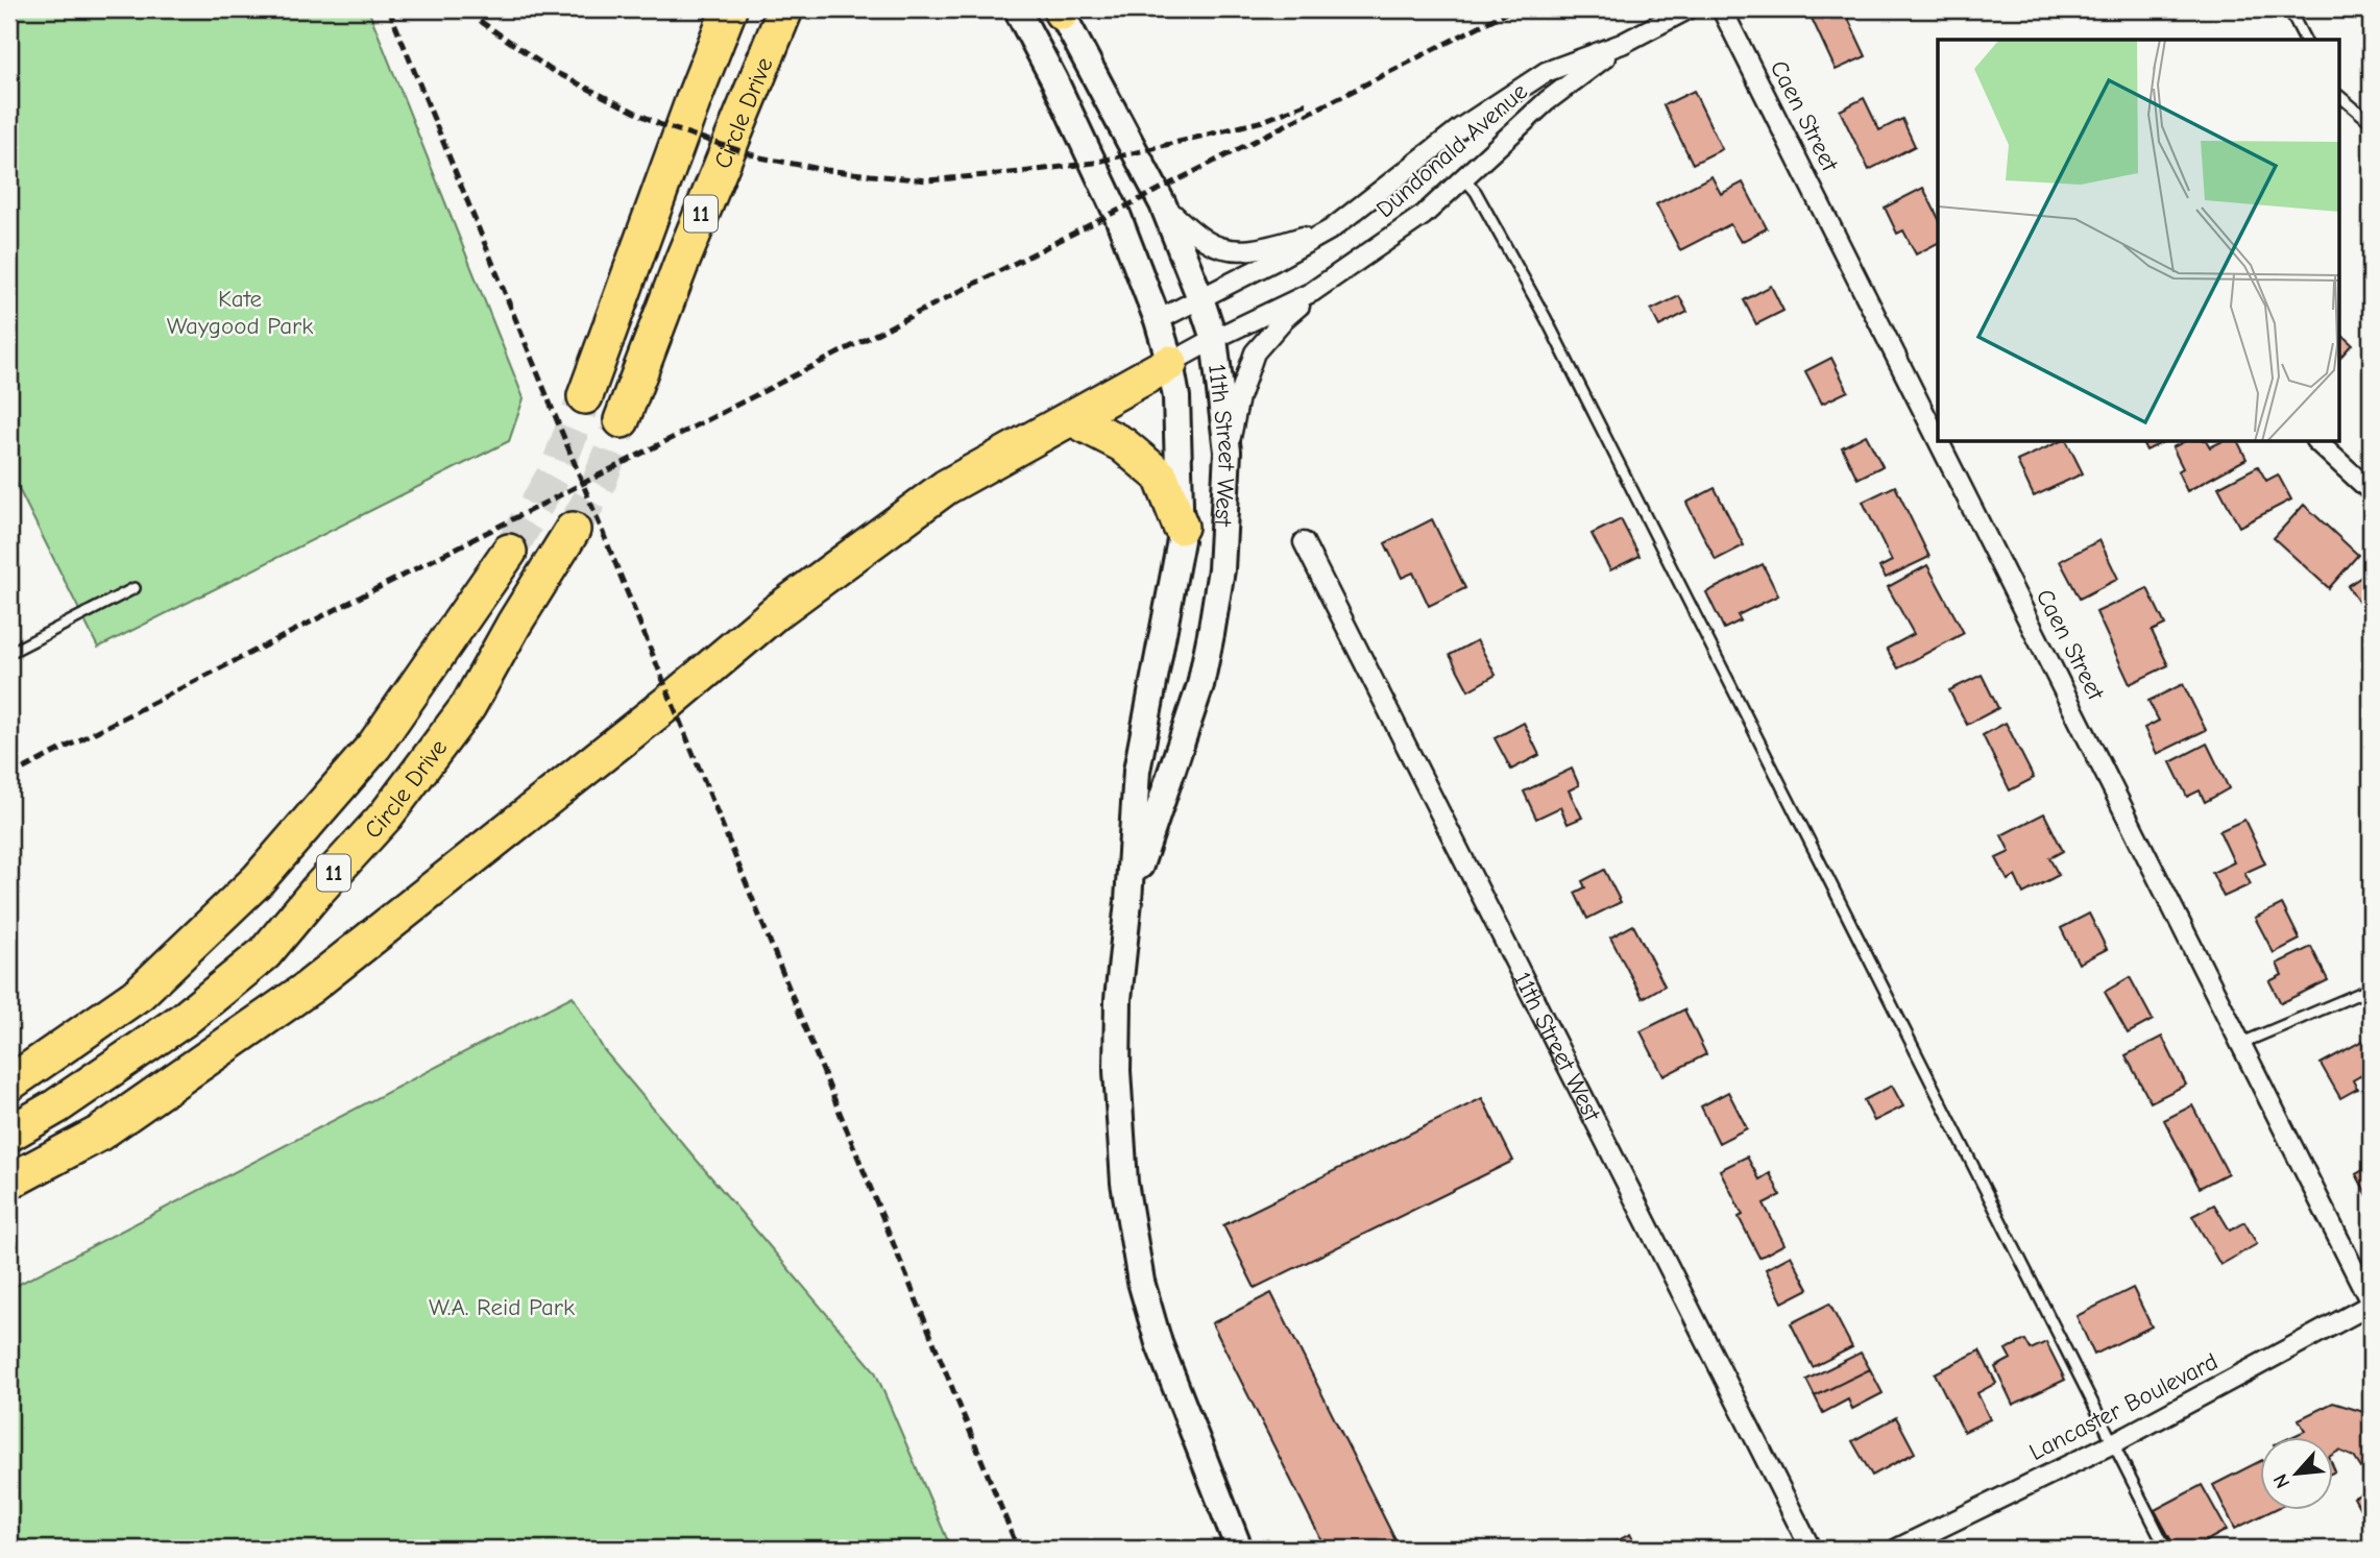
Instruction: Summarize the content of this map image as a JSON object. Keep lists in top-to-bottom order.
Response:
{
  "streets": {
    "highway": ["Circle Drive", "11"],
    "main road": ["11th Street West"],
    "street": ["Caen Street", "Dundonald Avenue", "Lancaster Boulevard"]
  },
  "crossings": [
    ["Caen Street", "Lancaster Boulevard"],
    ["Dundonald Avenue", "11th Street West"]
  ],
  "parks": ["Kate Waygood Park", "W.A. Reid Park"],
  "north": "bottom left"
}
